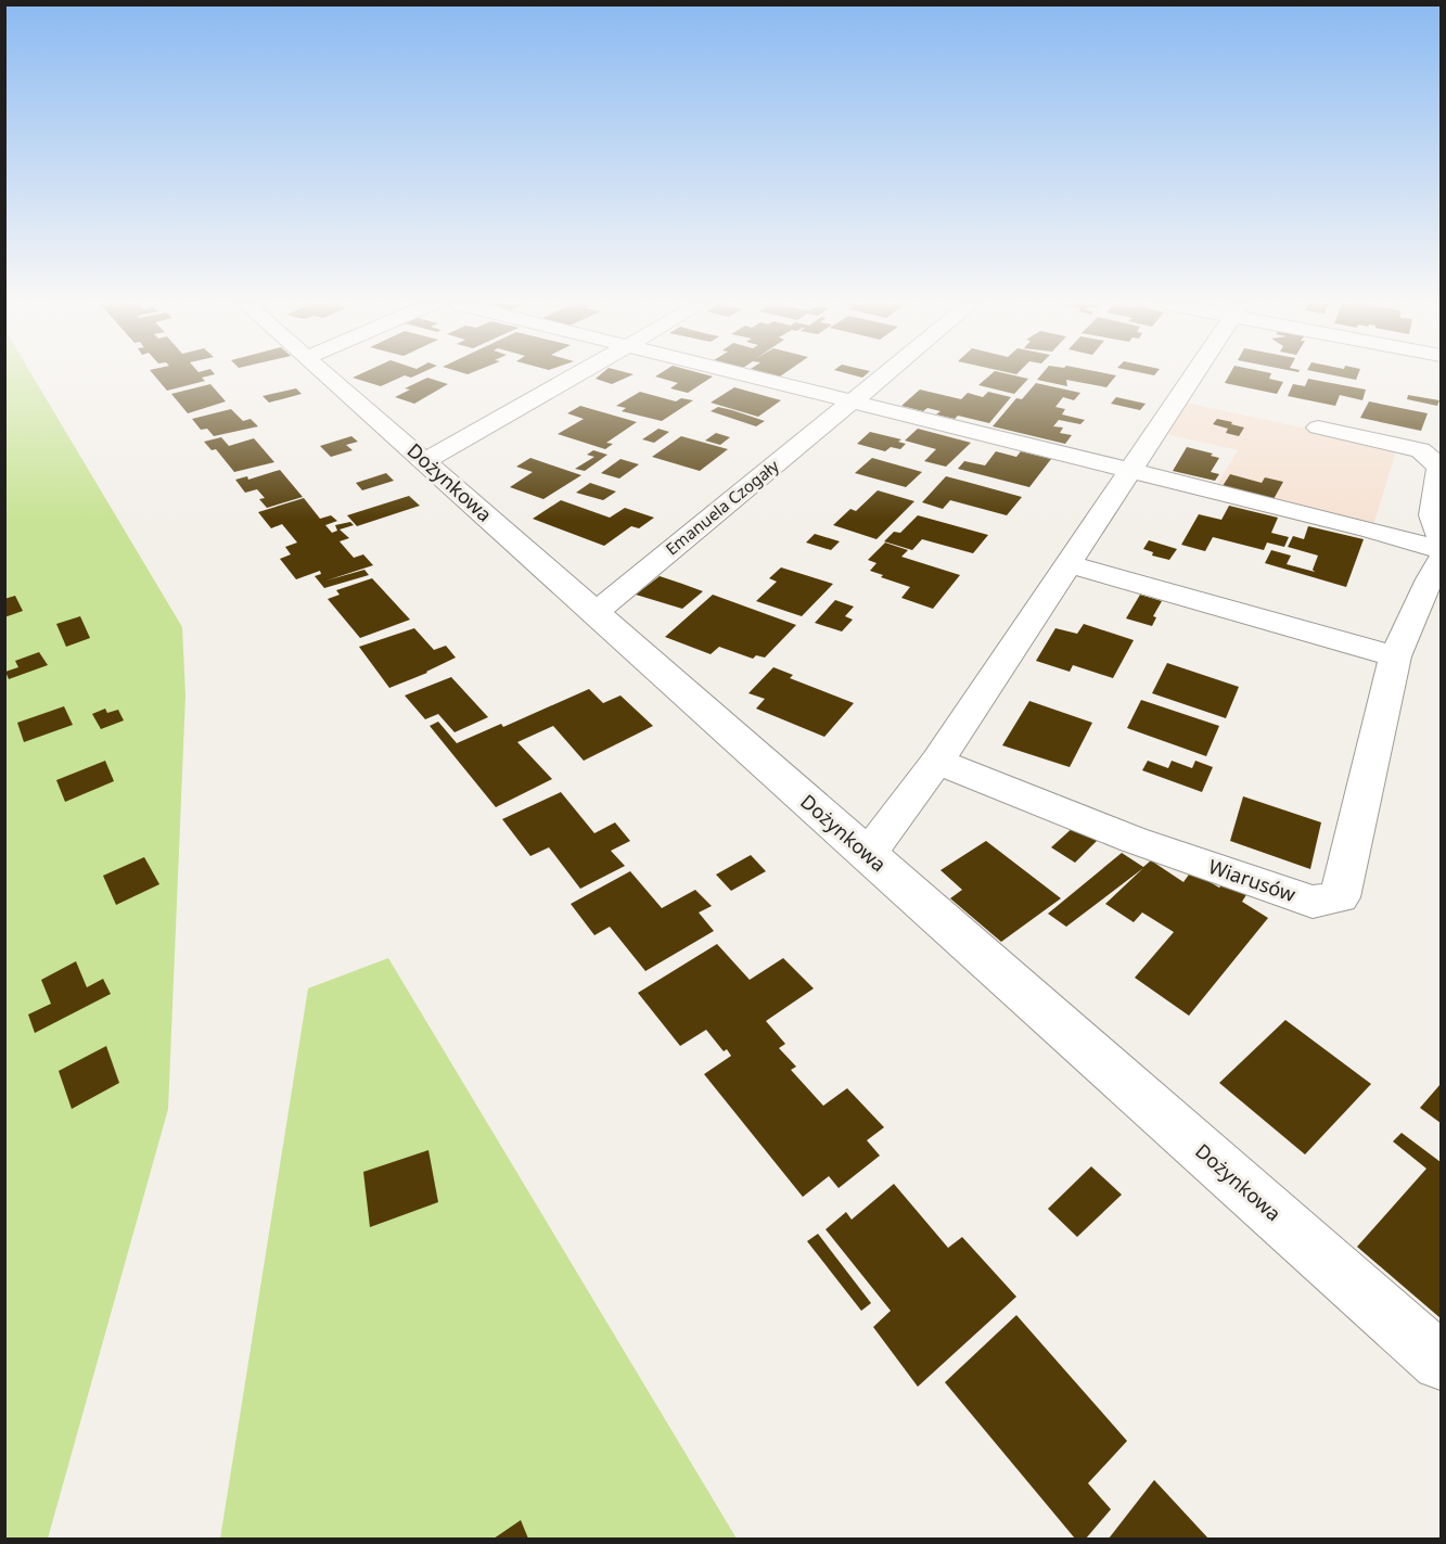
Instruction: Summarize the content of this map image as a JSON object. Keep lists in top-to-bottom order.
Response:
{
  "streets": {
    "street": ["Dożynkowa", "Emanuela Czogały", "Wiarusów"]
  },
  "crossings": [
    ["Dożynkowa", "Emanuela Czogały"]
  ]
}
